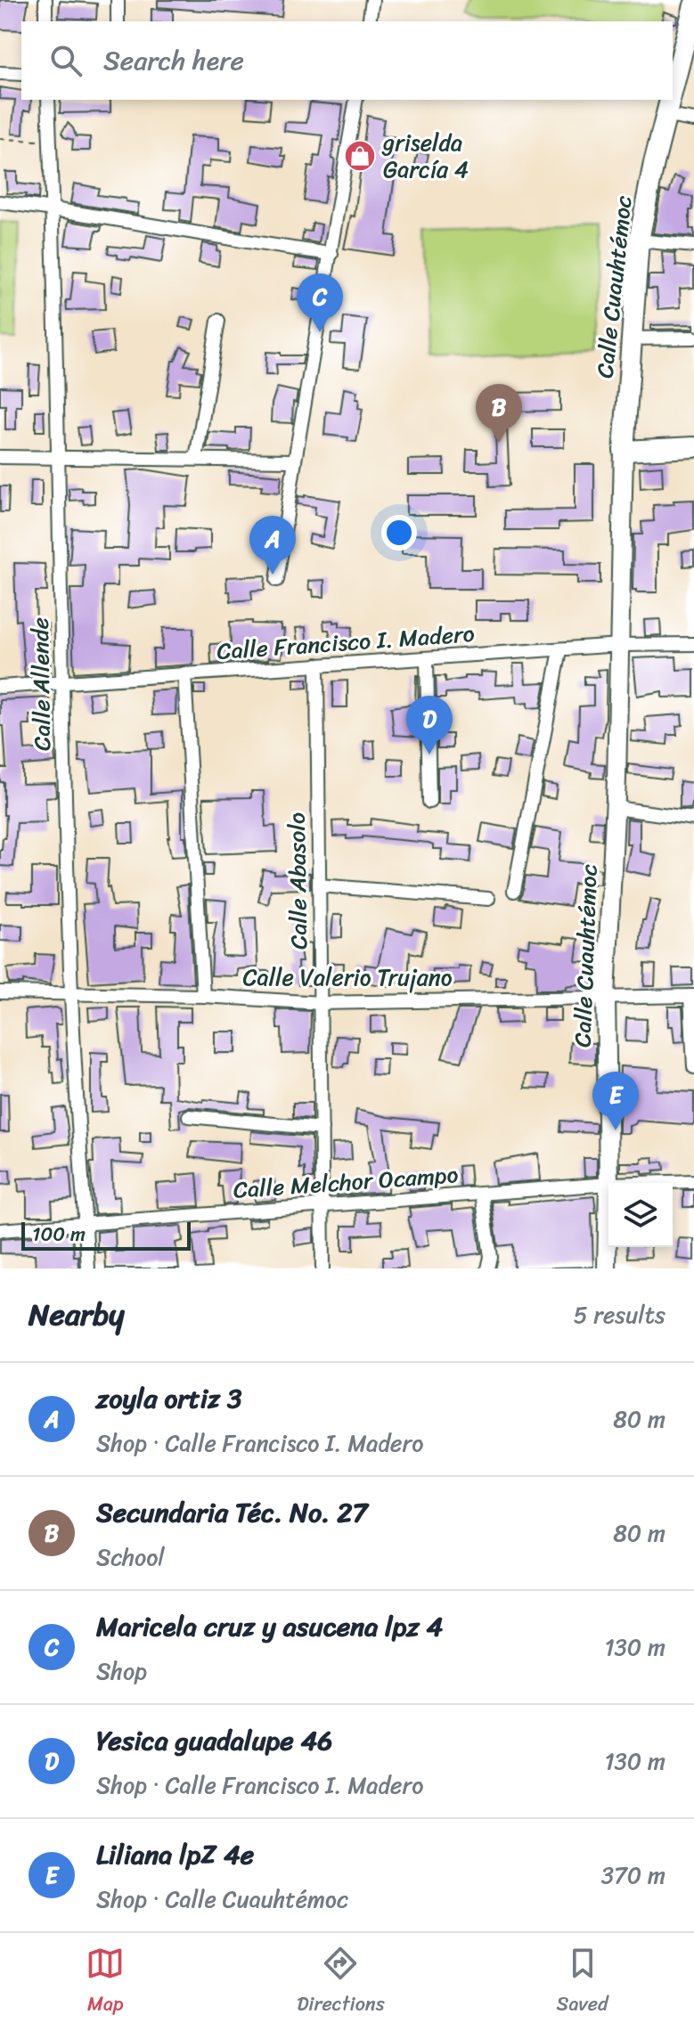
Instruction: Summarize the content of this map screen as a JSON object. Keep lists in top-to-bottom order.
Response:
{
  "streets": {
    "main road": ["Calle Cuauhtémoc"],
    "street": [
      "Calle Francisco I. Madero",
      "Calle Allende",
      "Calle Abasolo",
      "Calle Valerio Trujano",
      "Calle Melchor Ocampo"
    ]
  },
  "crossings": [
    ["Calle Cuauhtémoc", "Calle Francisco I. Madero"],
    ["Calle Cuauhtémoc", "Calle Valerio Trujano"],
    ["Calle Cuauhtémoc", "Calle Melchor Ocampo"],
    ["Calle Francisco I. Madero", "Calle Allende"],
    ["Calle Francisco I. Madero", "Calle Abasolo"],
    ["Calle Allende", "Calle Valerio Trujano"],
    ["Calle Allende", "Calle Melchor Ocampo"],
    ["Calle Abasolo", "Calle Valerio Trujano"],
    ["Calle Abasolo", "Calle Melchor Ocampo"]
  ],
  "places": {
    "shop": ["griselda García 4"]
  },
  "scale_bar": "100 m",
  "page": {
    "search": "Search here",
    "pins": [
      "C",
      "B",
      "A",
      "D",
      "E"
    ],
    "scale": "100 m",
    "heading": ["Nearby", "5 results"],
    "list": [
      {
        "mark": "A",
        "name": "zoyla ortiz 3",
        "note": "Shop · Calle Francisco I. Madero",
        "value": "80 m"
      },
      {
        "mark": "B",
        "name": "Secundaria Téc. No. 27",
        "note": "School",
        "value": "80 m"
      },
      {
        "mark": "C",
        "name": "Maricela cruz y asucena lpz 4",
        "note": "Shop",
        "value": "130 m"
      },
      {
        "mark": "D",
        "name": "Yesica guadalupe 46",
        "note": "Shop · Calle Francisco I. Madero",
        "value": "130 m"
      },
      {
        "mark": "E",
        "name": "Liliana lpZ 4e",
        "note": "Shop · Calle Cuauhtémoc",
        "value": "370 m"
      }
    ],
    "nav": ["Map", "Directions", "Saved"]
  }
}
